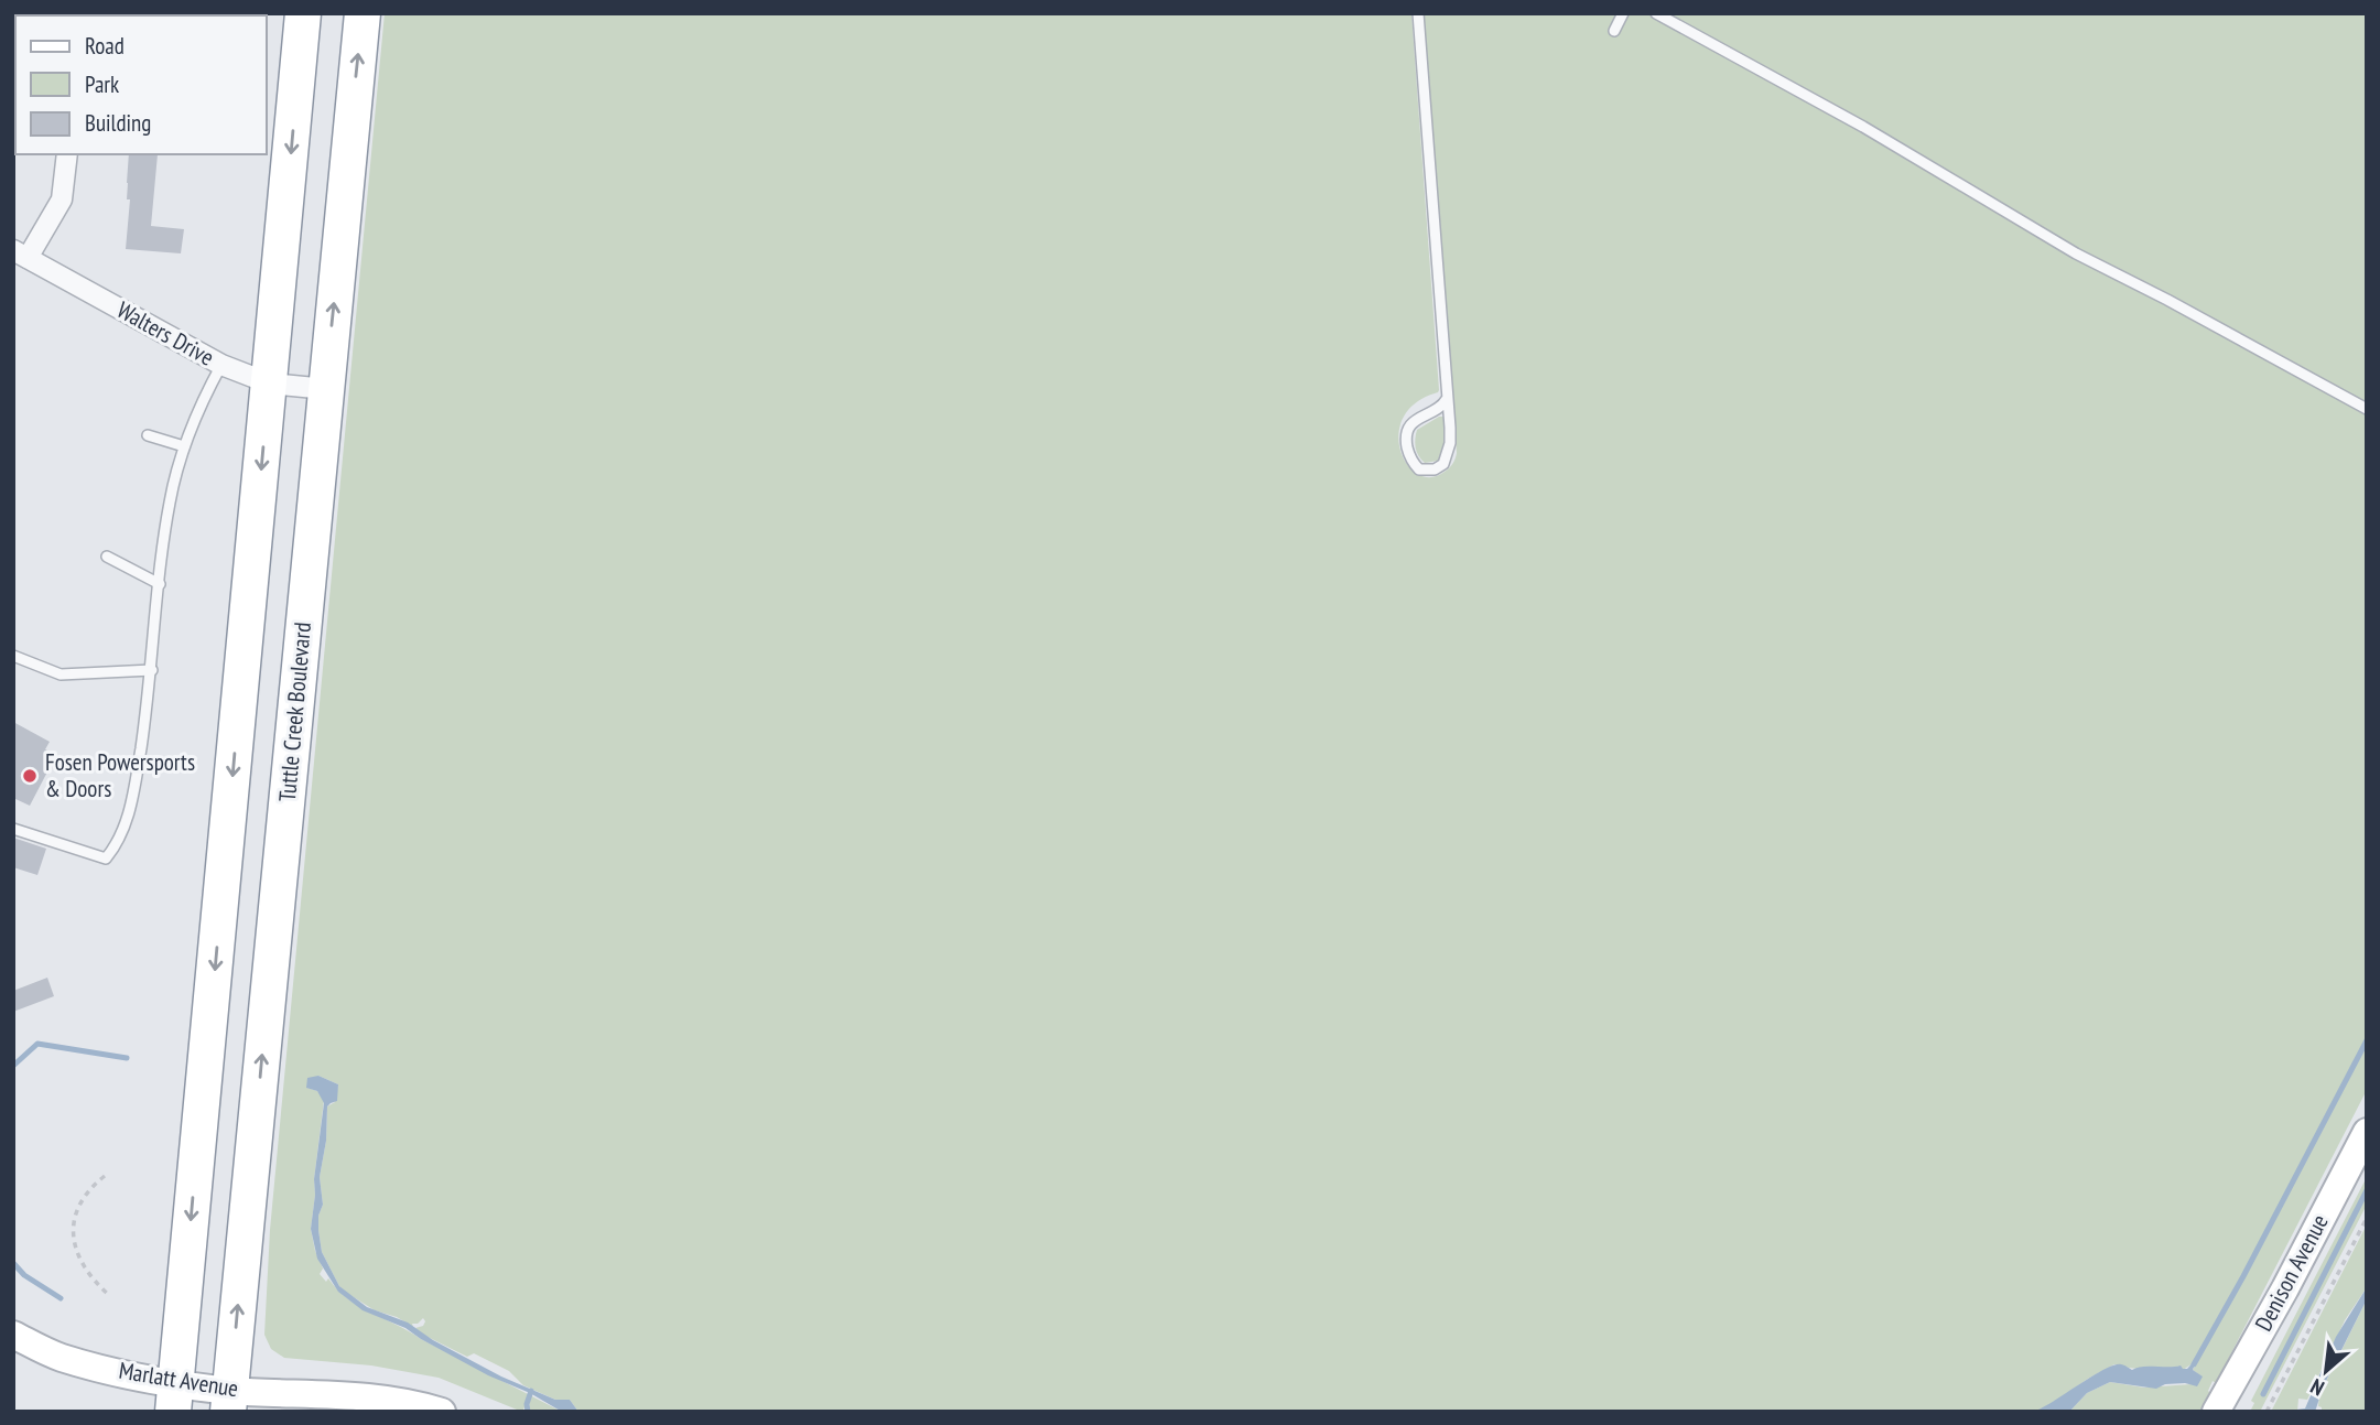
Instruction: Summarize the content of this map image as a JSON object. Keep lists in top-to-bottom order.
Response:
{
  "streets": {
    "highway": ["Tuttle Creek Boulevard"],
    "street": ["Walters Drive", "Denison Avenue", "Marlatt Avenue"]
  },
  "crossings": [
    ["Walters Drive", "Tuttle Creek Boulevard"],
    ["Tuttle Creek Boulevard", "Marlatt Avenue"]
  ],
  "places": ["Fosen Powersports & Doors"],
  "legend": ["Road", "Park", "Building"],
  "north": "bottom left"
}
